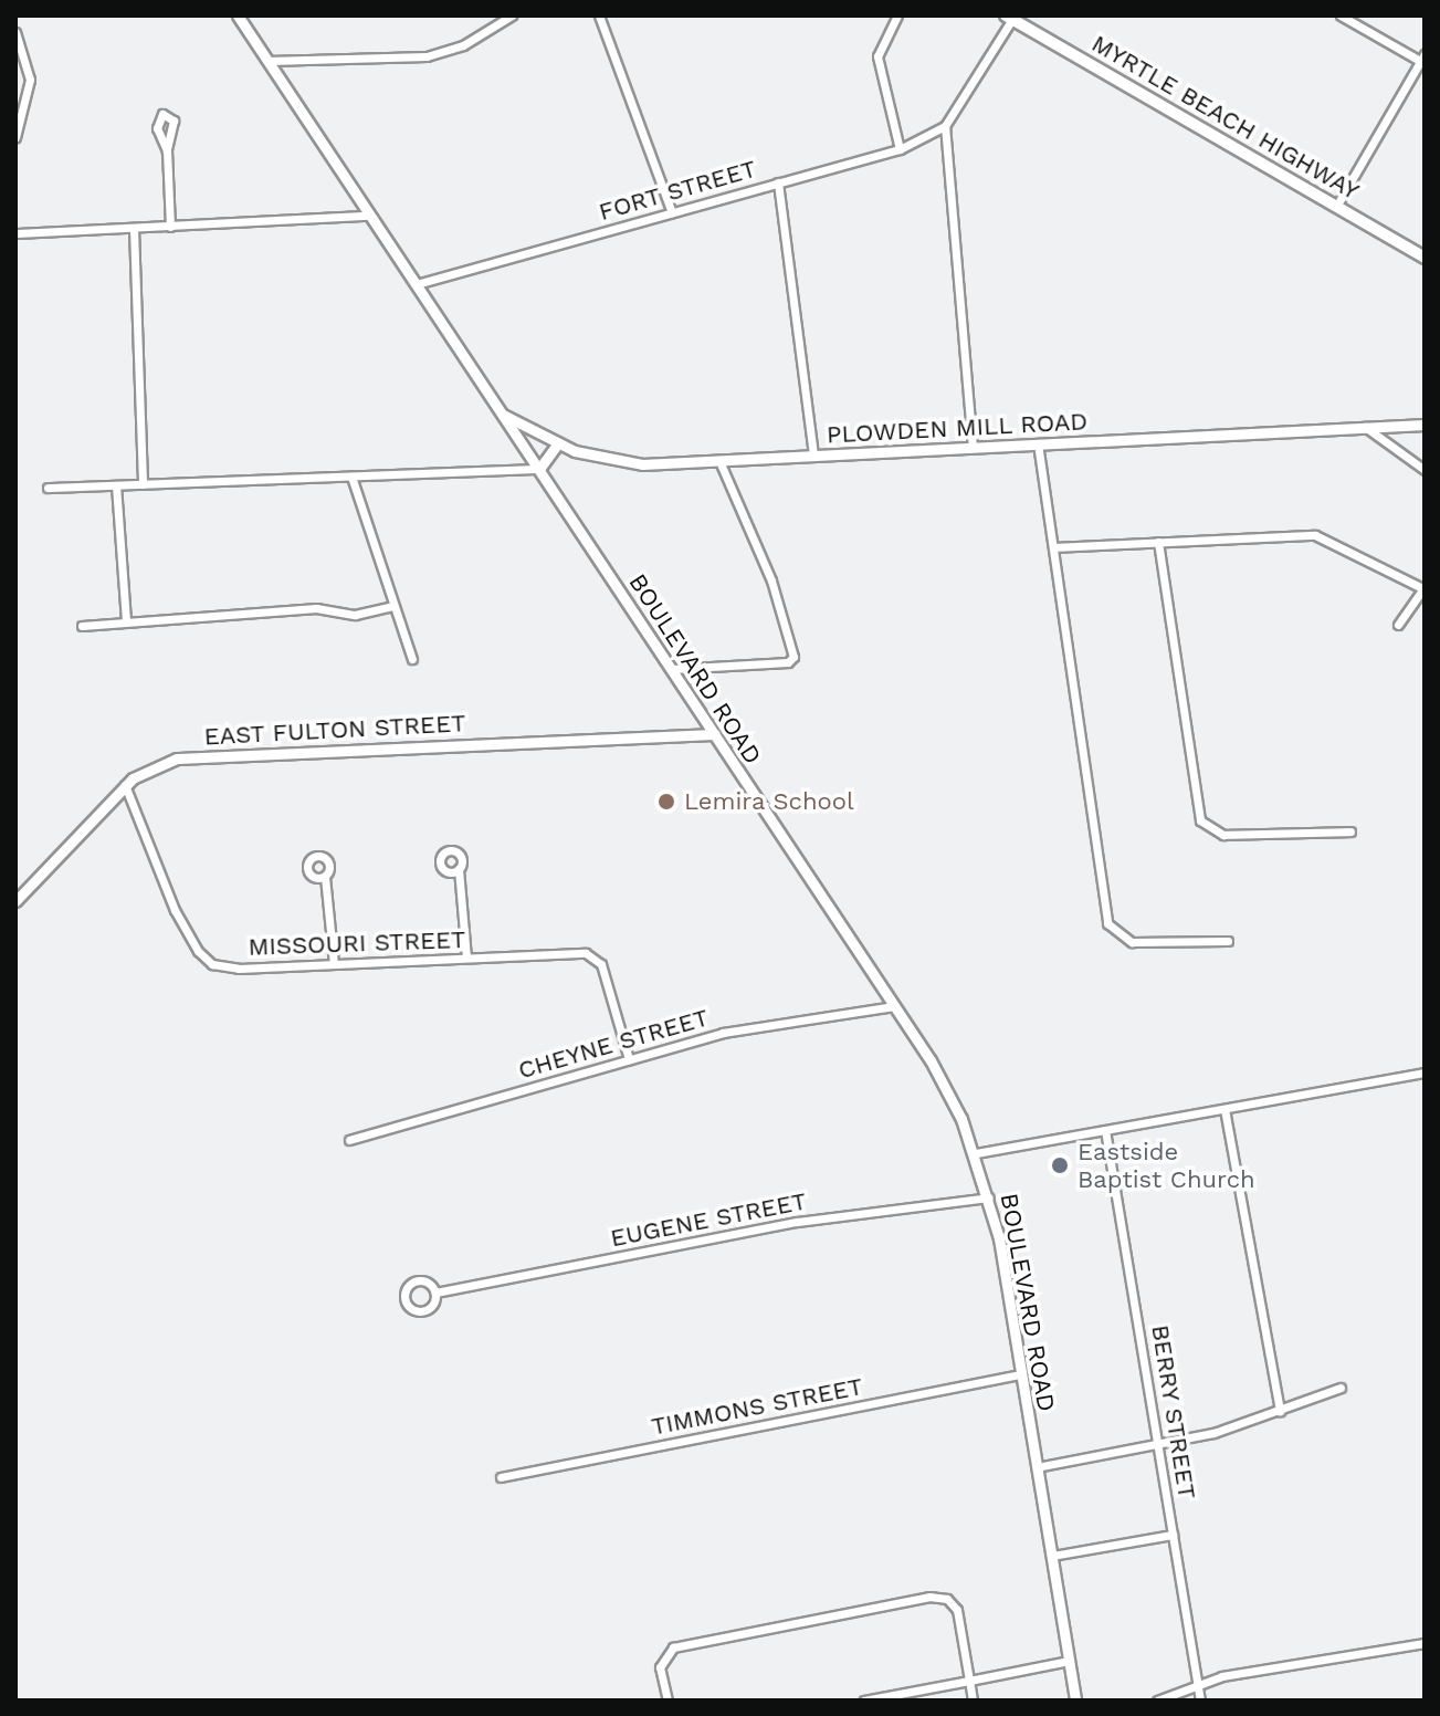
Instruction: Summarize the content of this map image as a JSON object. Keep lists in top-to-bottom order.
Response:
{
  "streets": {
    "main road": ["MYRTLE BEACH HIGHWAY"],
    "street": [
      "FORT STREET",
      "PLOWDEN MILL ROAD",
      "BOULEVARD ROAD",
      "EAST FULTON STREET",
      "MISSOURI STREET",
      "CHEYNE STREET",
      "EUGENE STREET",
      "TIMMONS STREET",
      "BERRY STREET"
    ]
  },
  "crossings": [
    ["FORT STREET", "BOULEVARD ROAD"],
    ["PLOWDEN MILL ROAD", "BOULEVARD ROAD"],
    ["BOULEVARD ROAD", "EAST FULTON STREET"],
    ["BOULEVARD ROAD", "CHEYNE STREET"],
    ["BOULEVARD ROAD", "EUGENE STREET"],
    ["BOULEVARD ROAD", "TIMMONS STREET"],
    ["EAST FULTON STREET", "MISSOURI STREET"],
    ["MISSOURI STREET", "CHEYNE STREET"]
  ],
  "places": ["Lemira School", "Eastside Baptist Church"]
}
